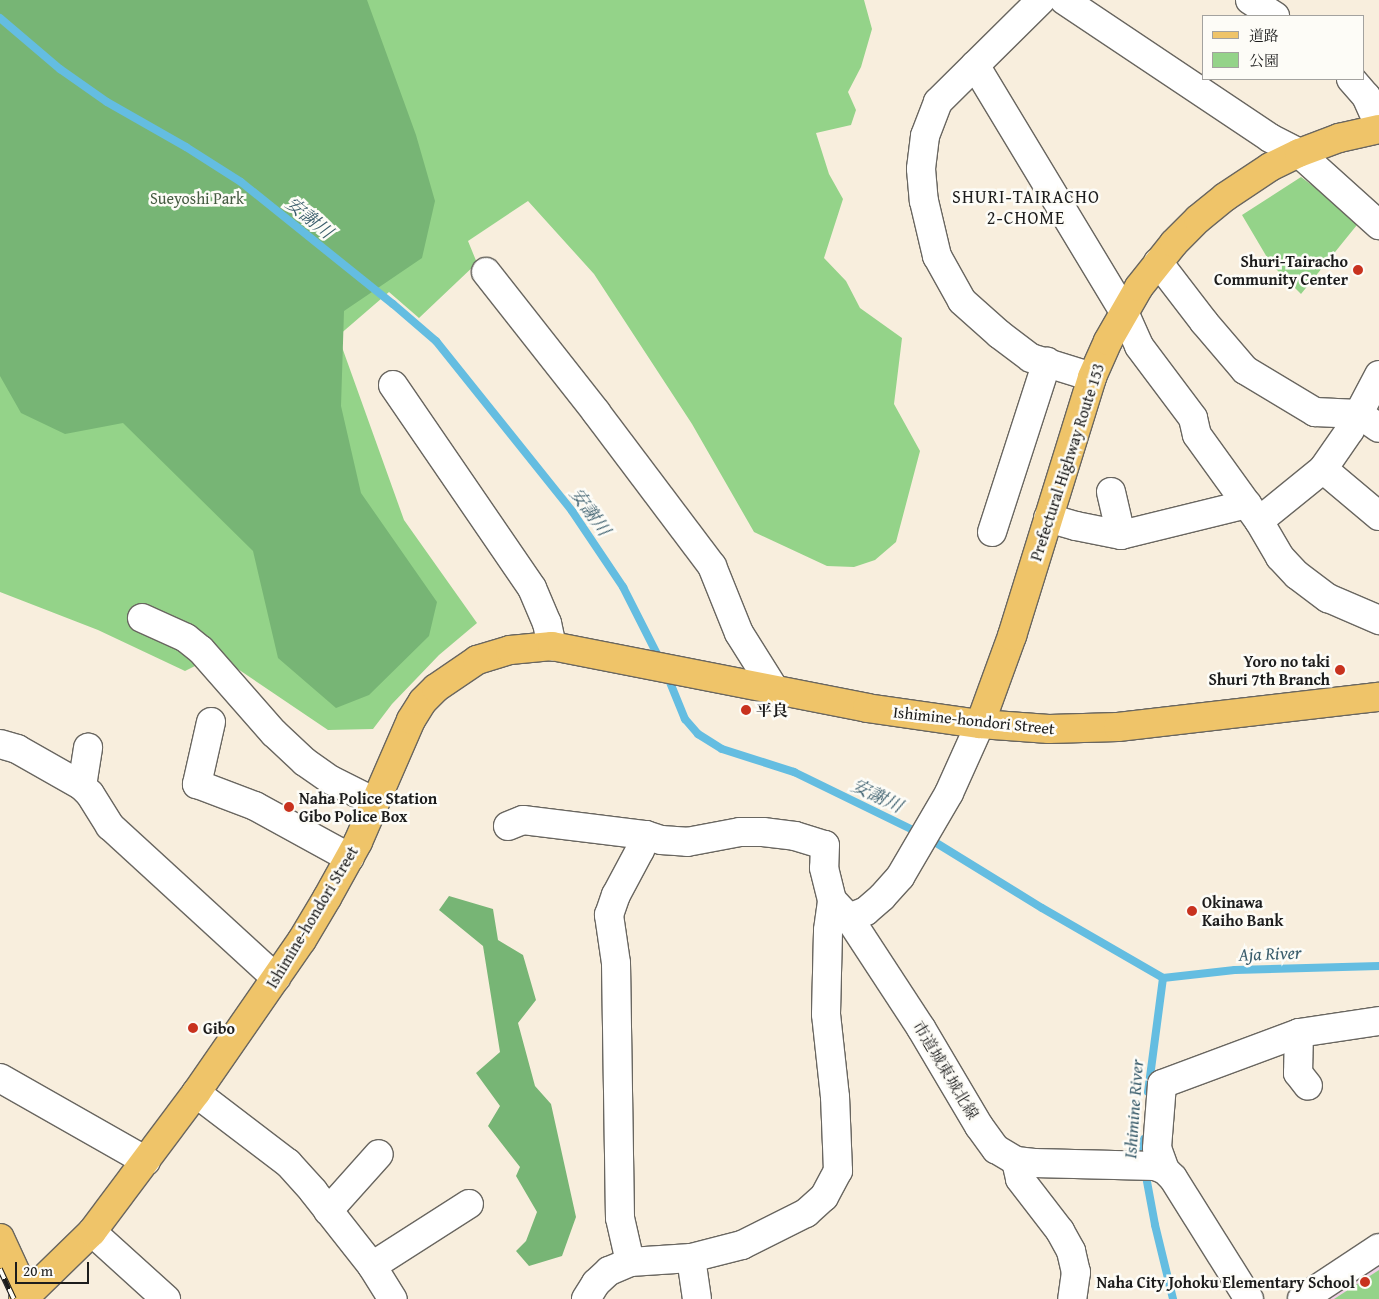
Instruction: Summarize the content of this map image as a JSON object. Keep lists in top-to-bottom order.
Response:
{
  "streets": {
    "main road": ["Prefectural Highway Route 153", "Ishimine-hondori Street"],
    "street": ["市道城東城北線"]
  },
  "crossings": [
    ["Prefectural Highway Route 153", "Ishimine-hondori Street"]
  ],
  "districts": ["SHURI-TAIRACHO 2-CHOME"],
  "water": ["安謝川", "Aja River", "Ishimine River"],
  "parks": ["Sueyoshi Park"],
  "places": [
    "Shuri-Tairacho Community Center",
    "Yoro no taki Shuri 7th Branch",
    "平良",
    "Naha Police Station Gibo Police Box",
    "Okinawa Kaiho Bank",
    "Gibo",
    "Naha City Johoku Elementary School"
  ],
  "legend": ["道路", "公園"],
  "scale_bar": "20 m"
}
